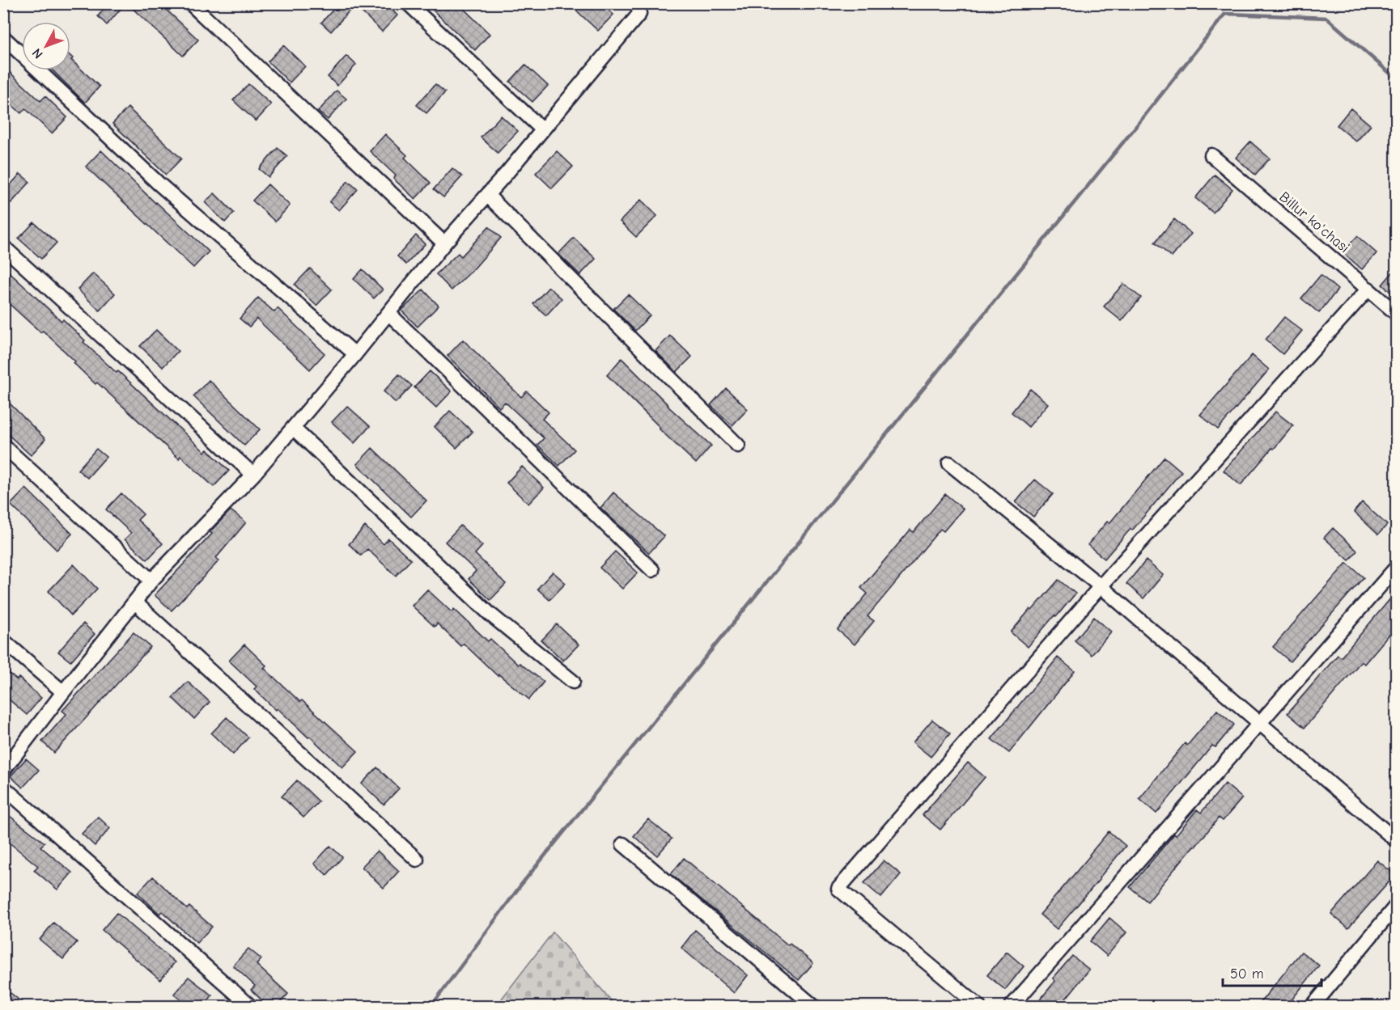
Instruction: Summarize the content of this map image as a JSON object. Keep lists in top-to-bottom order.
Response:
{
  "streets": {
    "street": ["Billur ko'chasi"]
  },
  "scale_bar": "50 m",
  "north": "bottom left"
}
